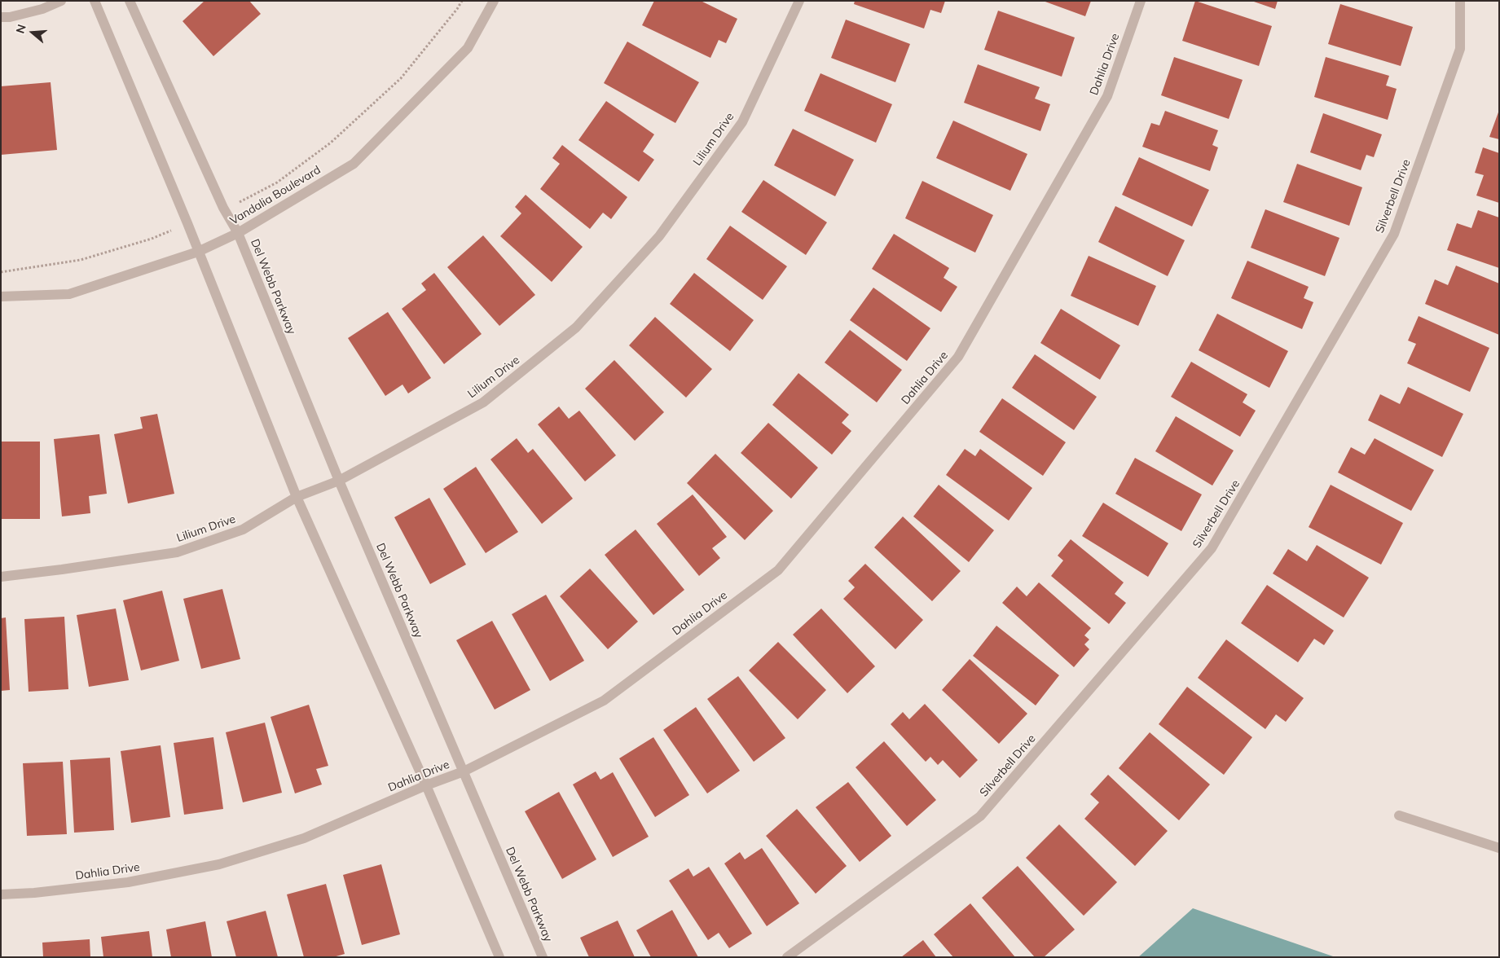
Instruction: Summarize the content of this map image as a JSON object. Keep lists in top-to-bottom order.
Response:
{
  "streets": {
    "street": [
      "Dahlia Drive",
      "Lilium Drive",
      "Vandalia Boulevard",
      "Silverbell Drive",
      "Del Webb Parkway"
    ]
  },
  "crossings": [
    ["Dahlia Drive", "Del Webb Parkway"],
    ["Lilium Drive", "Del Webb Parkway"],
    ["Vandalia Boulevard", "Del Webb Parkway"]
  ],
  "north": "left"
}
